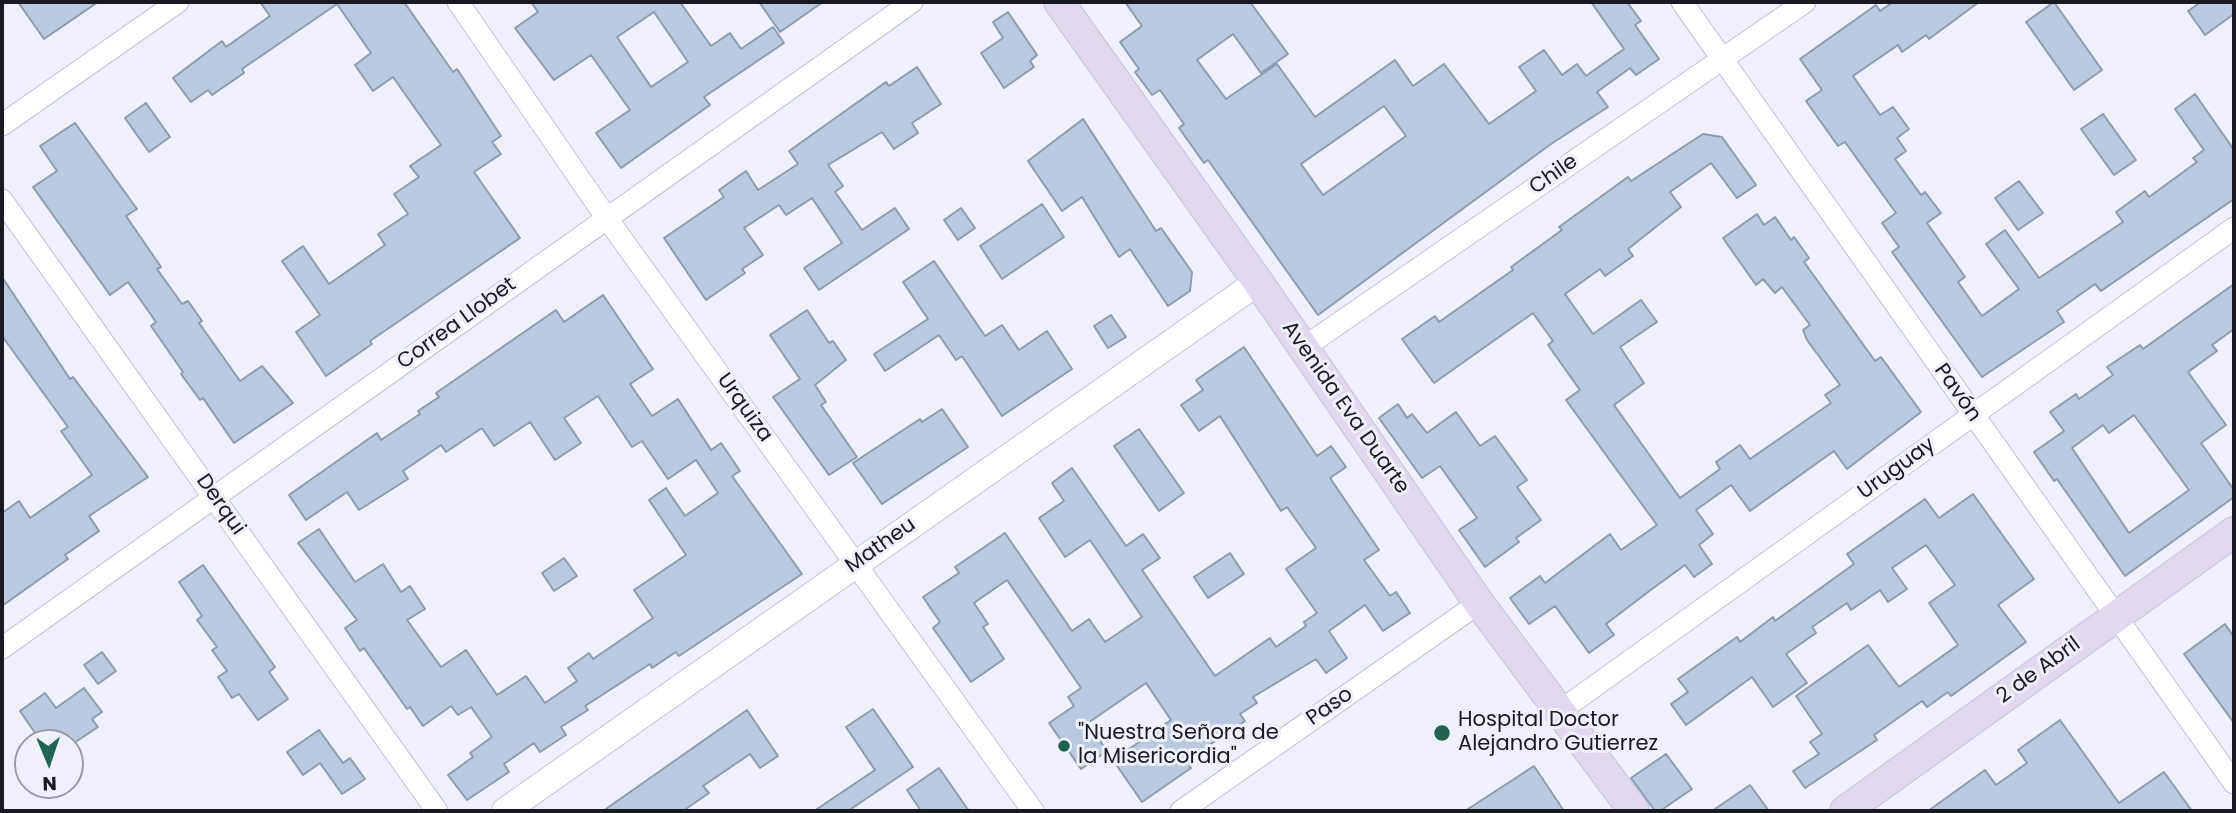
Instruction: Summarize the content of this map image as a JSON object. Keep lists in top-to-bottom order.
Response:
{
  "streets": {
    "main road": ["Avenida Eva Duarte", "2 de Abril"],
    "street": [
      "Chile",
      "Correa Llobet",
      "Pavón",
      "Urquiza",
      "Uruguay",
      "Derqui",
      "Matheu",
      "Paso"
    ]
  },
  "crossings": [
    ["Chile", "Pavón"],
    ["Chile", "Avenida Eva Duarte"],
    ["Correa Llobet", "Urquiza"],
    ["Correa Llobet", "Derqui"],
    ["Pavón", "Uruguay"],
    ["Pavón", "2 de Abril"],
    ["Urquiza", "Matheu"],
    ["Avenida Eva Duarte", "Uruguay"],
    ["Avenida Eva Duarte", "Matheu"],
    ["Avenida Eva Duarte", "Paso"]
  ],
  "places": ["Hospital Doctor Alejandro Gutierrez", "\"Nuestra Señora de la Misericordia\""],
  "north": "bottom"
}
